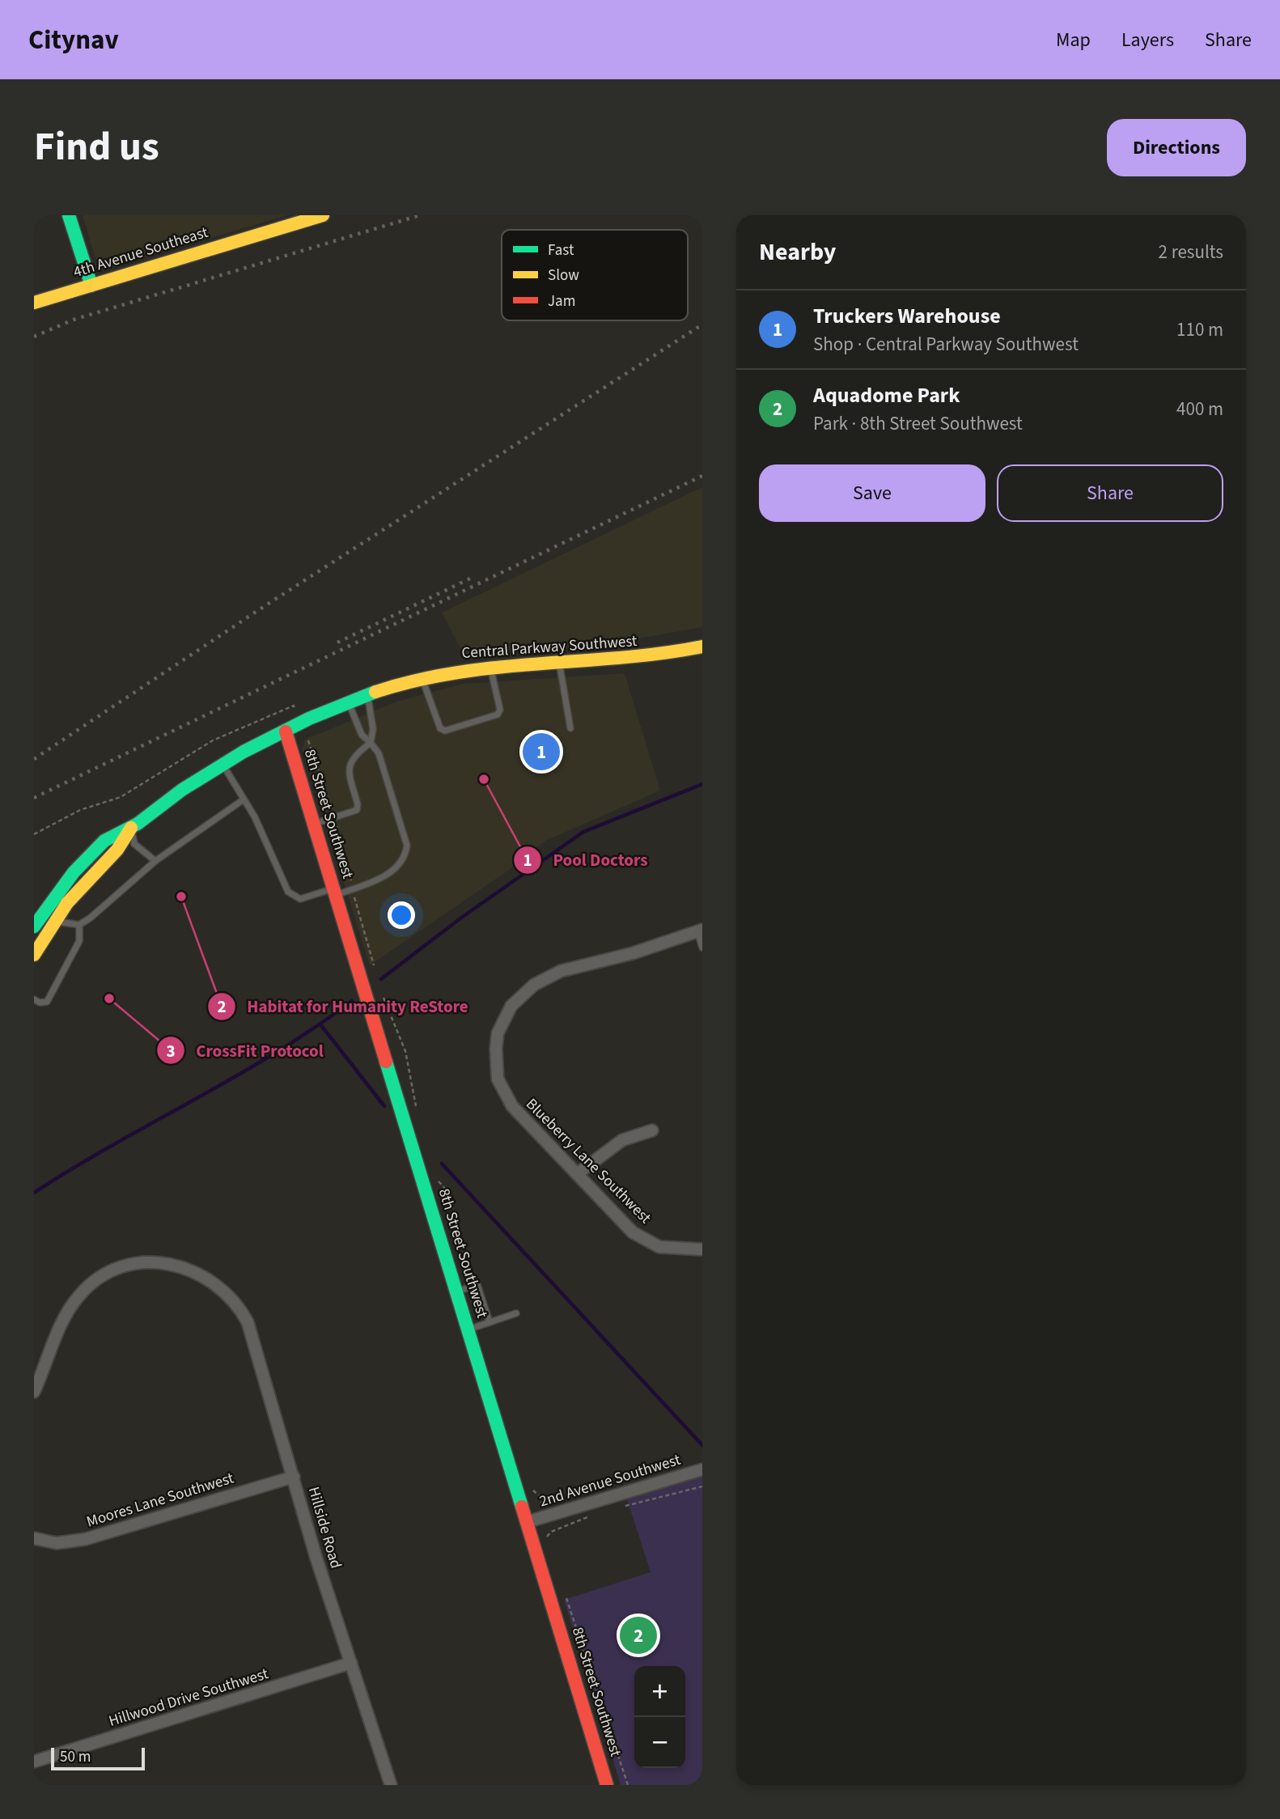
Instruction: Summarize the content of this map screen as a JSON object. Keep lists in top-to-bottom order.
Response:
{
  "streets": {
    "street": [
      "4th Avenue Southeast",
      "Central Parkway Southwest",
      "8th Street Southwest",
      "Blueberry Lane Southwest",
      "2nd Avenue Southwest",
      "Moores Lane Southwest",
      "Hillside Road",
      "Hillwood Drive Southwest"
    ]
  },
  "crossings": [
    ["Central Parkway Southwest", "8th Street Southwest"],
    ["8th Street Southwest", "2nd Avenue Southwest"],
    ["Moores Lane Southwest", "Hillside Road"],
    ["Hillside Road", "Hillwood Drive Southwest"]
  ],
  "places": ["Pool Doctors", "Habitat for Humanity ReStore", "CrossFit Protocol"],
  "legend": ["Fast", "Slow", "Jam"],
  "scale_bar": "50 m",
  "page": {
    "header": "Citynav",
    "nav": ["Map", "Layers", "Share"],
    "title": "Find us",
    "buttons": [
      "Directions",
      ["Save", "Share"]
    ],
    "heading": ["Nearby", "2 results"],
    "list": [
      {
        "mark": "1",
        "name": "Truckers Warehouse",
        "note": "Shop · Central Parkway Southwest",
        "value": "110 m"
      },
      {
        "mark": "2",
        "name": "Aquadome Park",
        "note": "Park · 8th Street Southwest",
        "value": "400 m"
      }
    ],
    "pins": ["1", "2"],
    "map_buttons": ["+", "−"],
    "scale": "50 m"
  }
}
